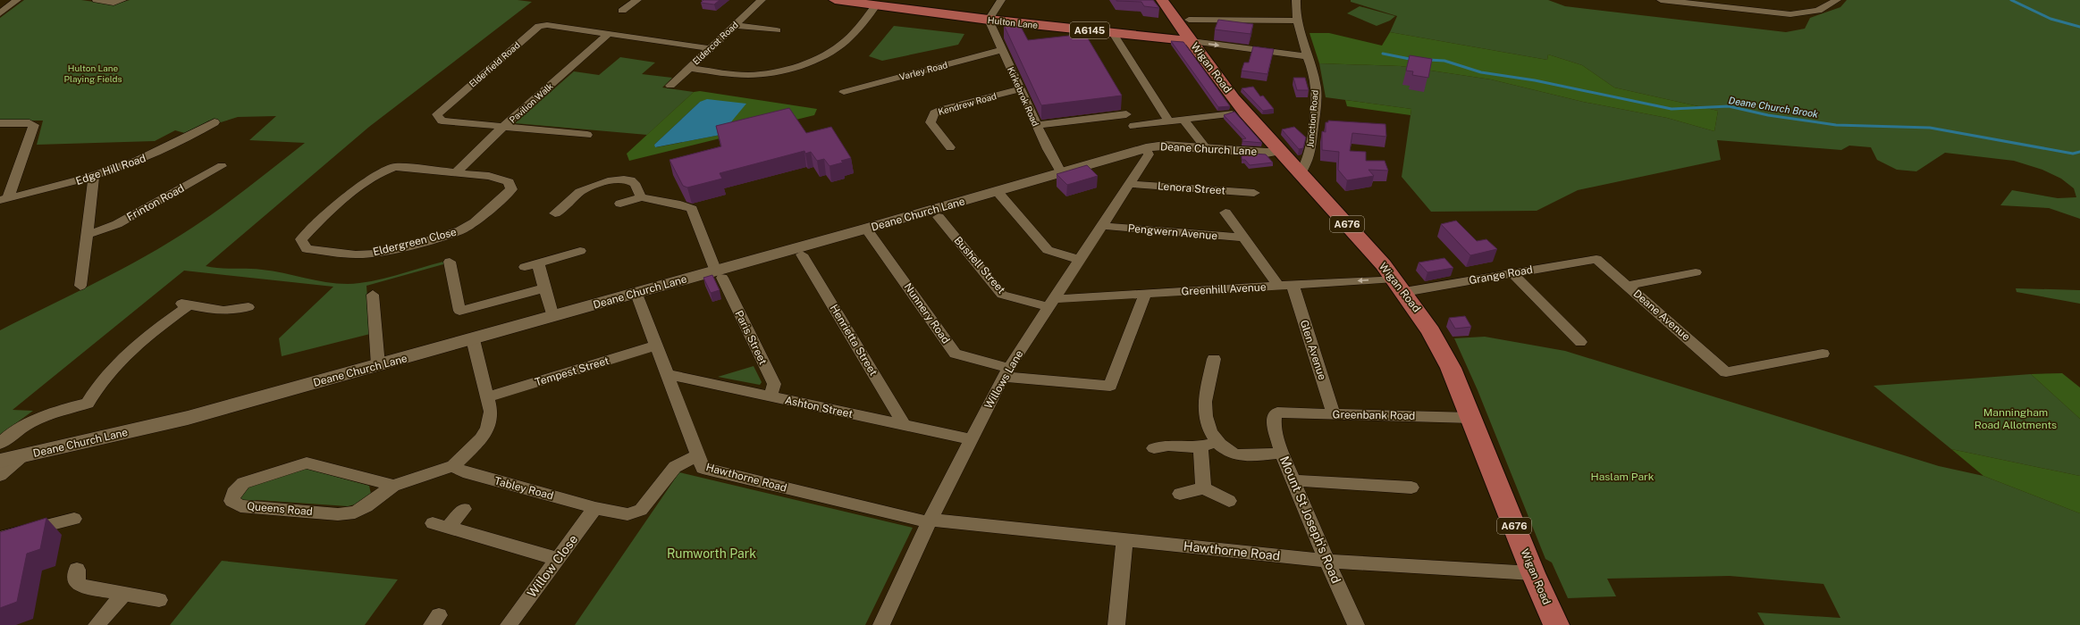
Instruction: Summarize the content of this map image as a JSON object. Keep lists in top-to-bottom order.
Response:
{
  "streets": {
    "main road": [
      "Hulton Lane",
      "A6145",
      "Wigan Road",
      "A676"
    ],
    "street": [
      "Eldercot Road",
      "Elderfield Road",
      "Varley Road",
      "Kirkebrok Road",
      "Pavilion Walk",
      "Kendrew Road",
      "Junction Road",
      "Deane Church Lane",
      "Edge Hill Road",
      "Lenora Street",
      "Frinton Road",
      "Pengwern Avenue",
      "Eldergreen Close",
      "Bushell Street",
      "Grange Road",
      "Greenhill Avenue",
      "Nunnery Road",
      "Deane Avenue",
      "Paris Street",
      "Henrietta Street",
      "Glen Avenue",
      "Tempest Street",
      "Willows Lane",
      "Ashton Street",
      "Greenbank Road",
      "Hawthorne Road",
      "Tabley Road",
      "Queens Road",
      "Mount St Joseph's Road",
      "Willow Close"
    ]
  },
  "crossings": [
    ["Hulton Lane", "Wigan Road"],
    ["Hulton Lane", "Kirkebrok Road"],
    ["Eldercot Road", "Elderfield Road"],
    ["Elderfield Road", "Pavilion Walk"],
    ["Wigan Road", "Junction Road"],
    ["Wigan Road", "Deane Church Lane"],
    ["Wigan Road", "Grange Road"],
    ["Wigan Road", "Greenhill Avenue"],
    ["Wigan Road", "Greenbank Road"],
    ["Wigan Road", "Hawthorne Road"],
    ["Varley Road", "Kirkebrok Road"],
    ["Kirkebrok Road", "Kendrew Road"],
    ["Kirkebrok Road", "Deane Church Lane"],
    ["Pavilion Walk", "Eldergreen Close"],
    ["Deane Church Lane", "Nunnery Road"],
    ["Deane Church Lane", "Paris Street"],
    ["Deane Church Lane", "Willows Lane"],
    ["Deane Church Lane", "Hawthorne Road"],
    ["Deane Church Lane", "Queens Road"],
    ["Lenora Street", "Willows Lane"],
    ["Pengwern Avenue", "Glen Avenue"],
    ["Pengwern Avenue", "Willows Lane"],
    ["Bushell Street", "Greenhill Avenue"],
    ["Bushell Street", "Willows Lane"],
    ["Grange Road", "Greenhill Avenue"],
    ["Grange Road", "Deane Avenue"],
    ["Greenhill Avenue", "Glen Avenue"],
    ["Greenhill Avenue", "Willows Lane"],
    ["Nunnery Road", "Willows Lane"],
    ["Paris Street", "Ashton Street"],
    ["Henrietta Street", "Ashton Street"],
    ["Glen Avenue", "Greenbank Road"],
    ["Tempest Street", "Hawthorne Road"],
    ["Tempest Street", "Queens Road"],
    ["Willows Lane", "Ashton Street"],
    ["Willows Lane", "Hawthorne Road"],
    ["Ashton Street", "Hawthorne Road"],
    ["Greenbank Road", "Mount St Joseph's Road"],
    ["Hawthorne Road", "Tabley Road"],
    ["Hawthorne Road", "Mount St Joseph's Road"],
    ["Tabley Road", "Queens Road"],
    ["Tabley Road", "Willow Close"]
  ],
  "water": ["Deane Church Brook"],
  "parks": [
    "Hulton Lane Playing Fields",
    "Manningham Road Allotments",
    "Haslam Park",
    "Rumworth Park"
  ]
}
